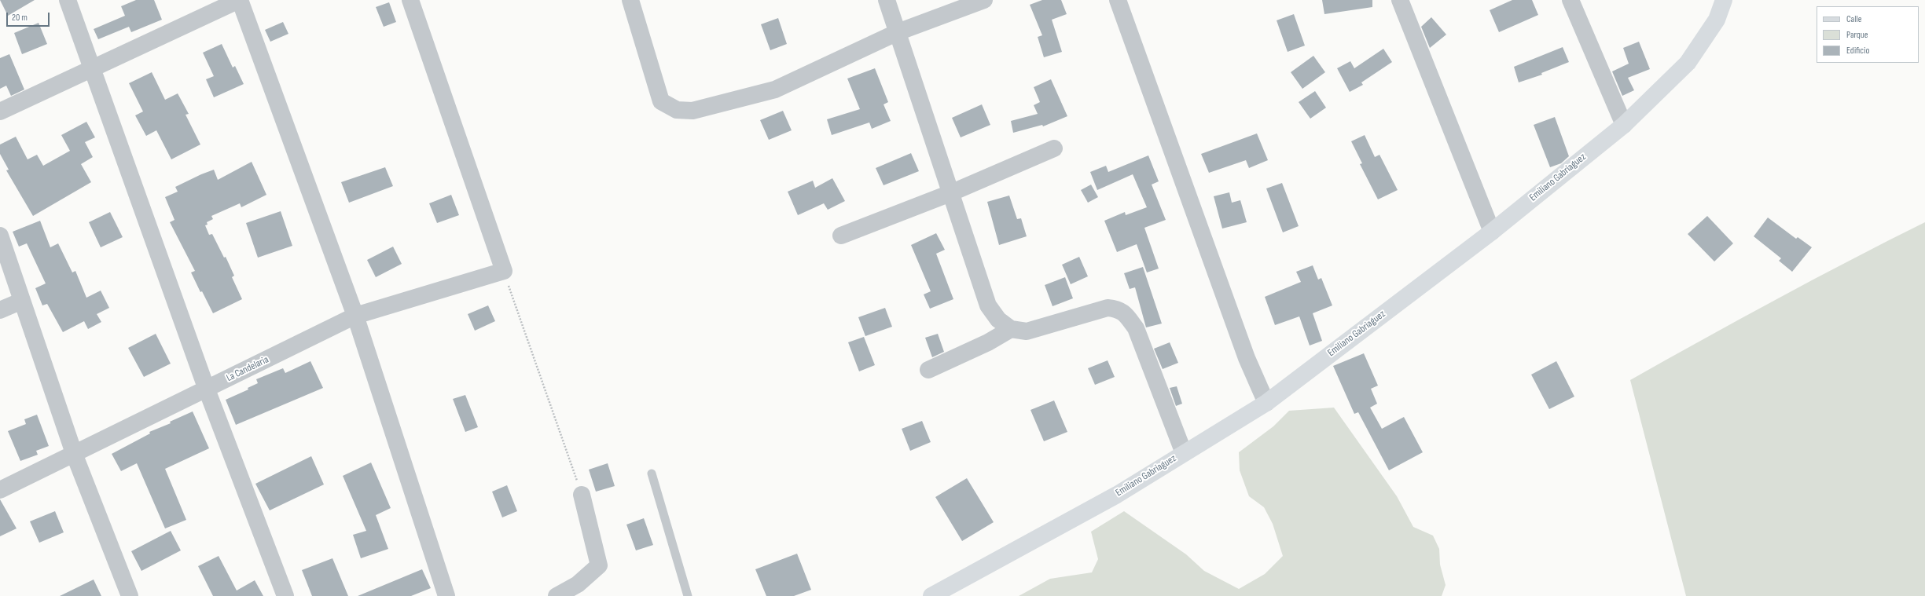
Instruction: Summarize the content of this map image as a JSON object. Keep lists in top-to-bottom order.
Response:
{
  "streets": {
    "main road": ["Emiliano Gabriaguez"],
    "street": ["La Candelaria"]
  },
  "legend": ["Calle", "Parque", "Edificio"],
  "scale_bar": "20 m"
}
